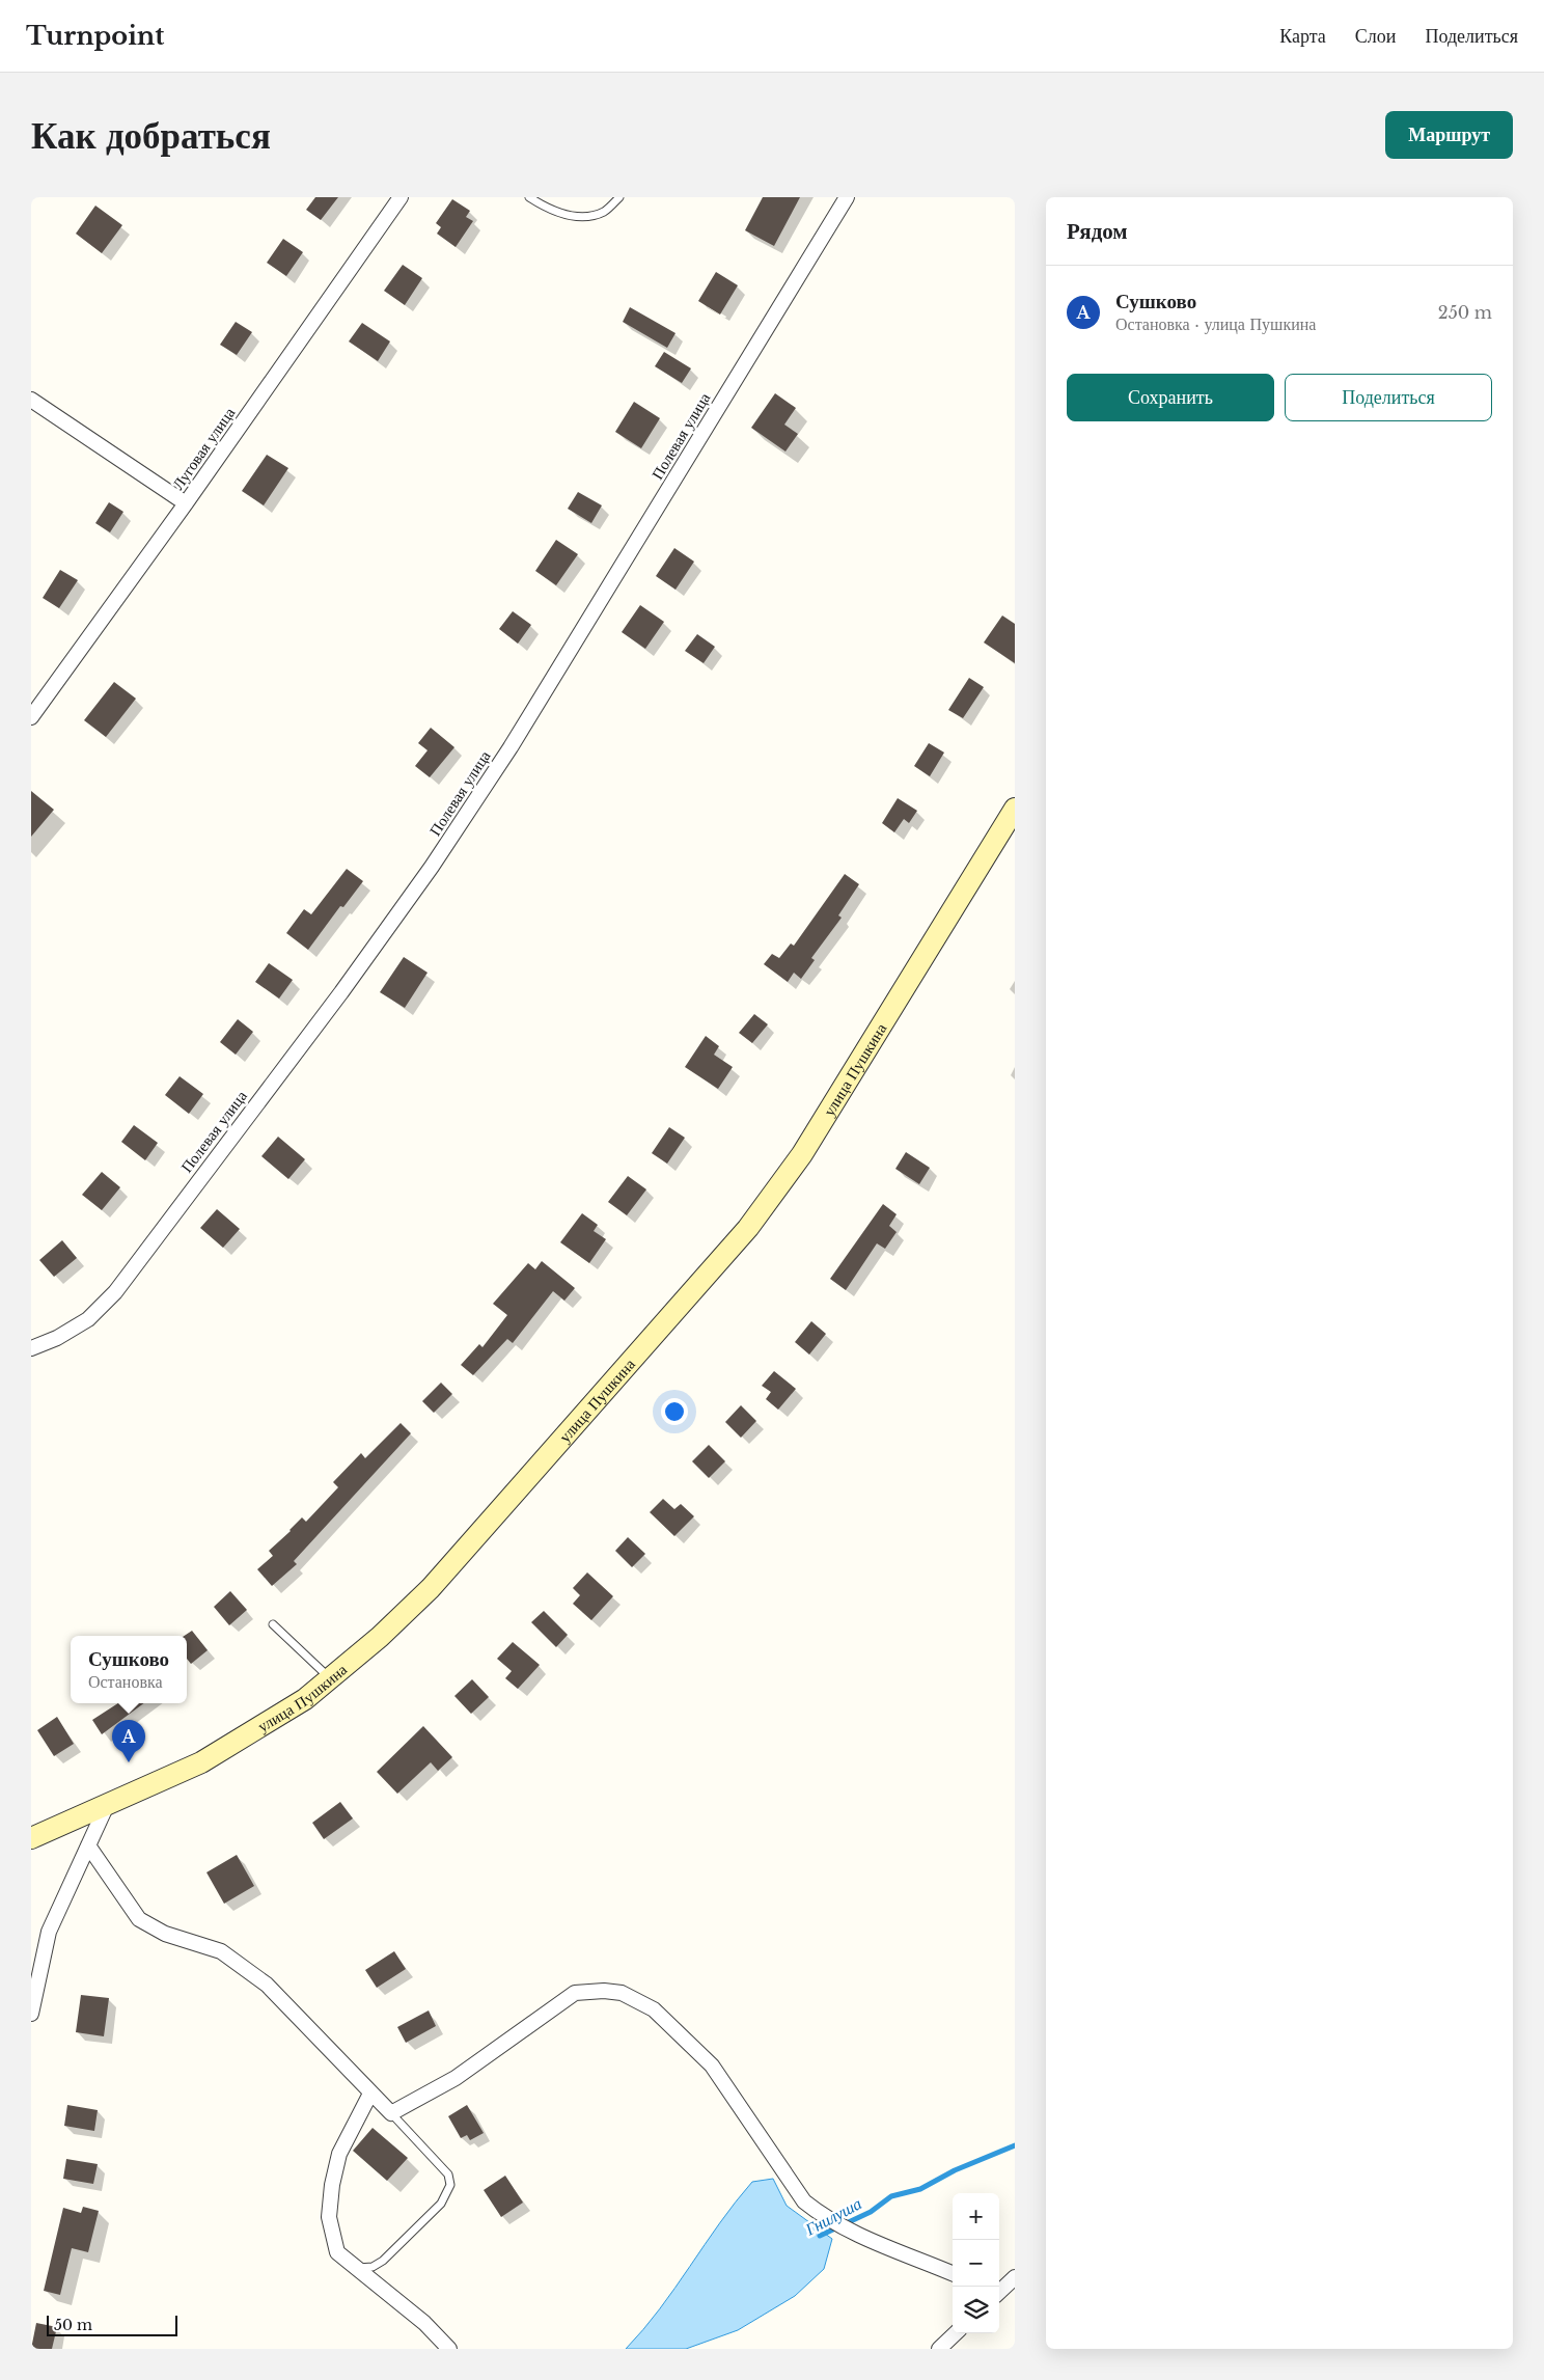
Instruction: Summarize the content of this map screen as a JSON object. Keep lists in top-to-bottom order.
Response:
{
  "streets": {
    "main road": ["улица Пушкина"],
    "street": ["Полевая улица", "Луговая улица"]
  },
  "water": ["Гнилуша"],
  "scale_bar": "50 m",
  "page": {
    "header": "Turnpoint",
    "nav": ["Карта", "Слои", "Поделиться"],
    "buttons": [
      "Маршрут",
      ["Сохранить", "Поделиться"]
    ],
    "title": "Как добраться",
    "heading": "Рядом",
    "list": [
      {
        "mark": "A",
        "name": "Сушково",
        "note": "Остановка · улица Пушкина",
        "value": "250 m"
      }
    ],
    "popup": ["Сушково", "Остановка"],
    "pins": "A",
    "map_buttons": ["+", "−"],
    "scale": "50 m"
  }
}
